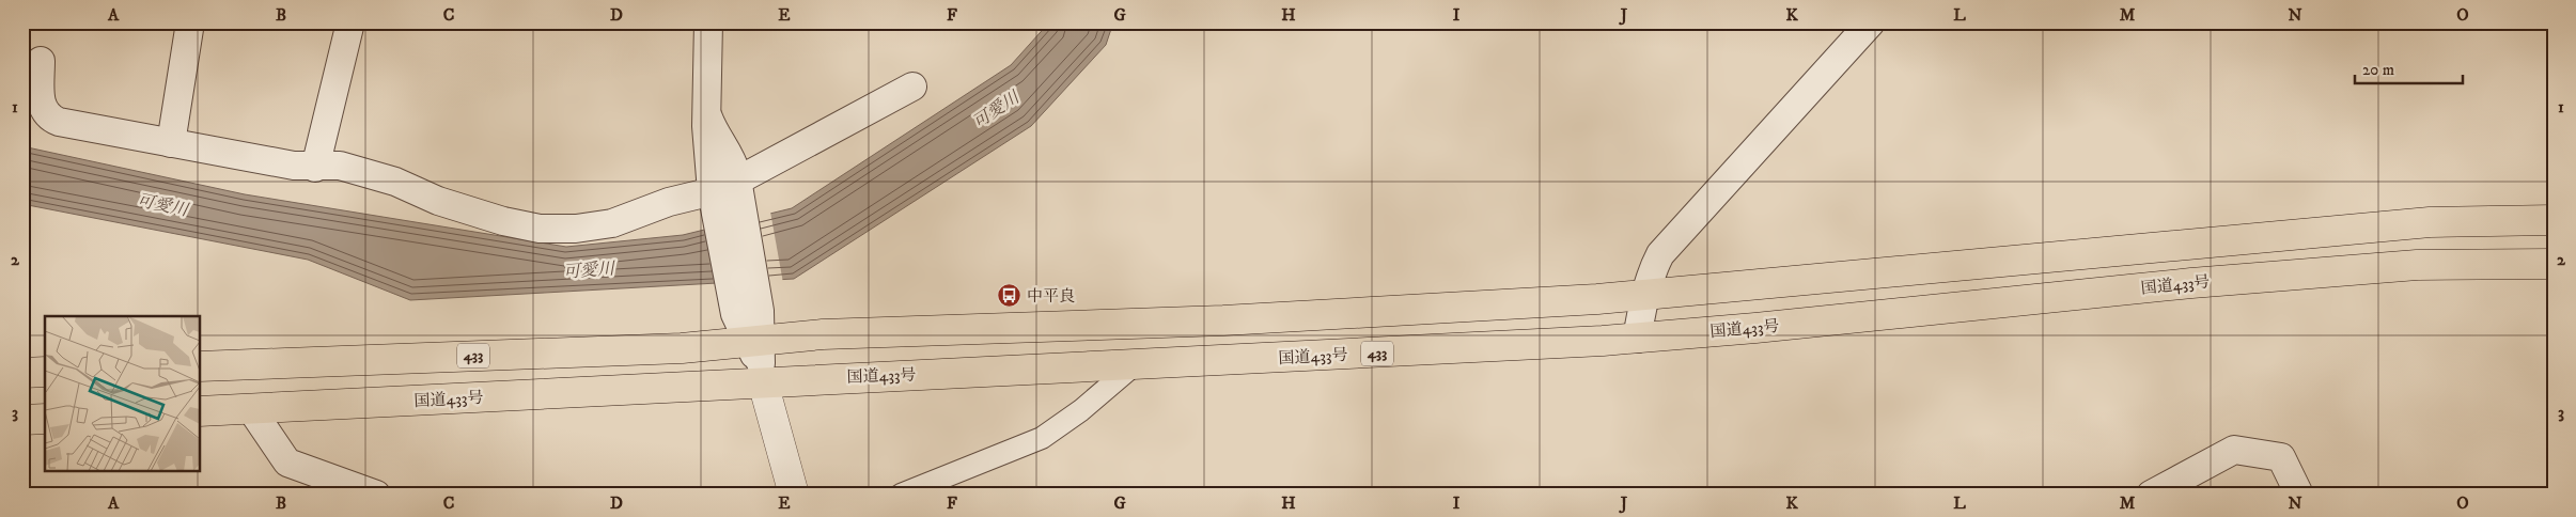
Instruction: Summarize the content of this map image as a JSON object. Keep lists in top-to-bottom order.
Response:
{
  "streets": {
    "highway": ["国道433号", "433"]
  },
  "water": ["可愛川"],
  "places": {
    "bus stop": ["中平良"]
  },
  "scale_bar": "20 m",
  "grid": {
    "columns": [
      "A",
      "B",
      "C",
      "D",
      "E",
      "F",
      "G",
      "H",
      "I",
      "J",
      "K",
      "L",
      "M",
      "N",
      "O"
    ],
    "rows": ["1", "2", "3"]
  }
}
